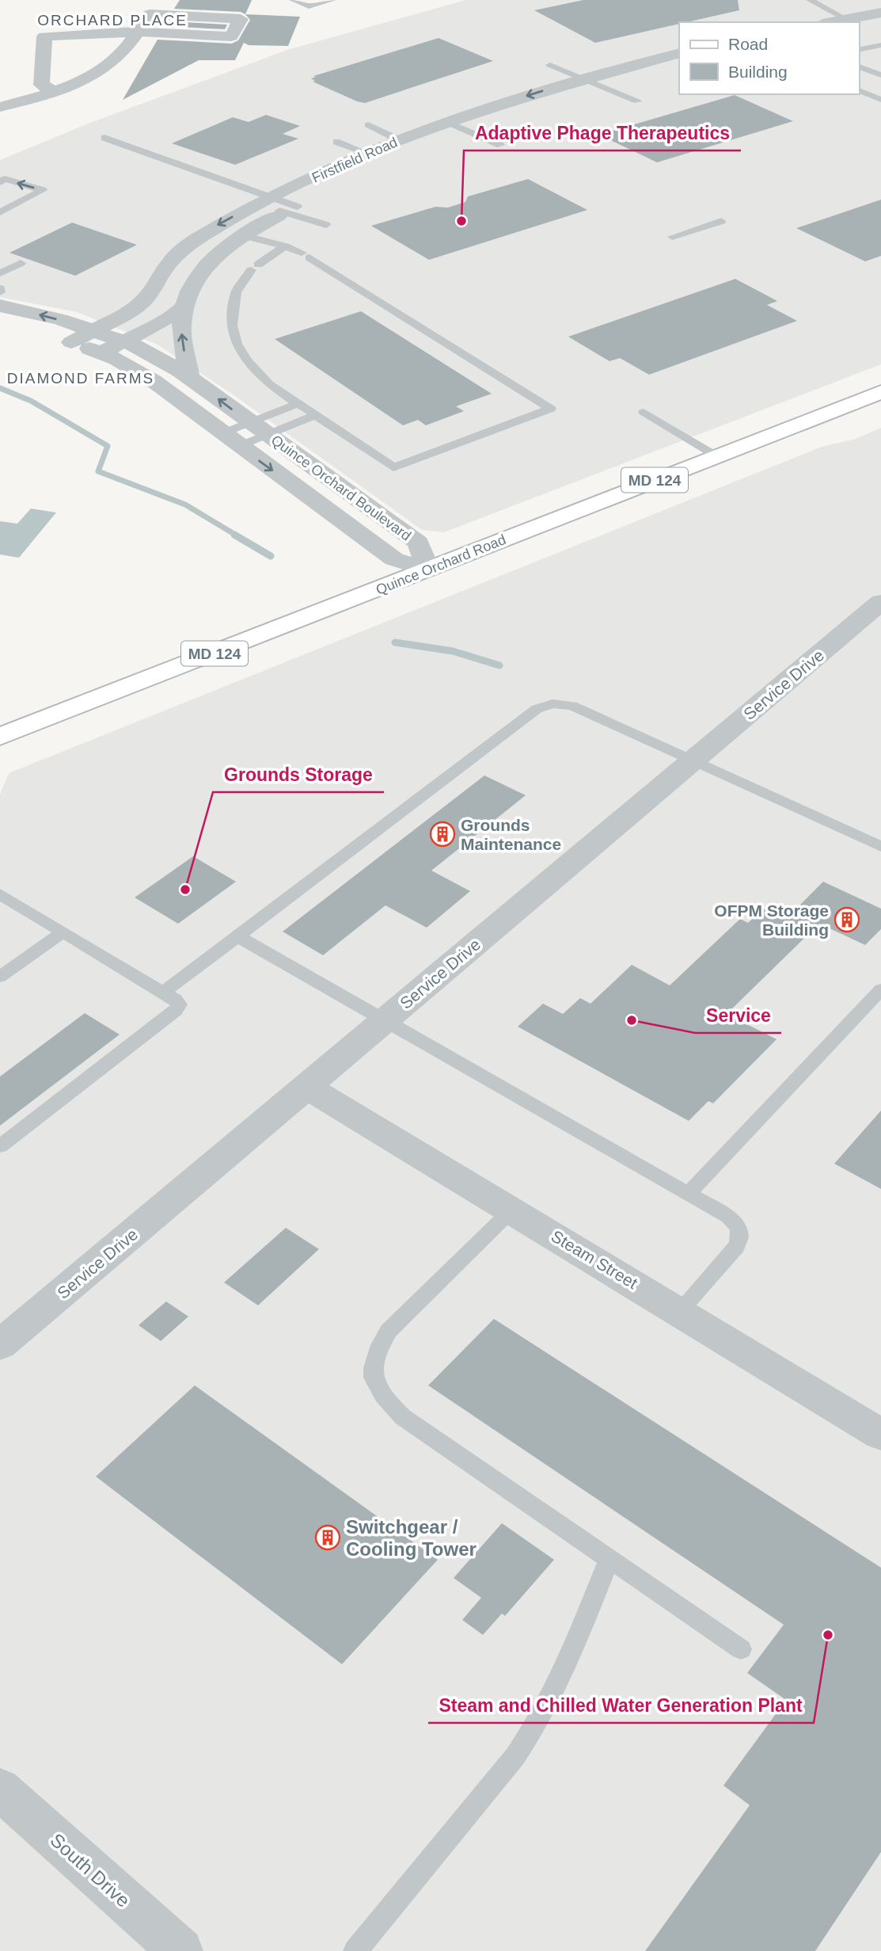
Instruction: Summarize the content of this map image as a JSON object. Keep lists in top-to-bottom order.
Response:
{
  "streets": {
    "main road": ["MD 124", "Quince Orchard Road"],
    "street": [
      "Firstfield Road",
      "Quince Orchard Boulevard",
      "Service Drive",
      "Steam Street",
      "South Drive"
    ]
  },
  "crossings": [
    ["Firstfield Road", "Quince Orchard Boulevard"],
    ["Quince Orchard Boulevard", "Quince Orchard Road"],
    ["Service Drive", "Steam Street"]
  ],
  "districts": ["ORCHARD PLACE", "DIAMOND FARMS"],
  "places": {
    "other": [
      "Adaptive Phage Therapeutics",
      "Grounds Storage",
      "Service",
      "Steam and Chilled Water Generation Plant"
    ],
    "building": ["Grounds Maintenance", "OFPM Storage Building", "Switchgear / Cooling Tower"]
  },
  "legend": ["Road", "Building"]
}
